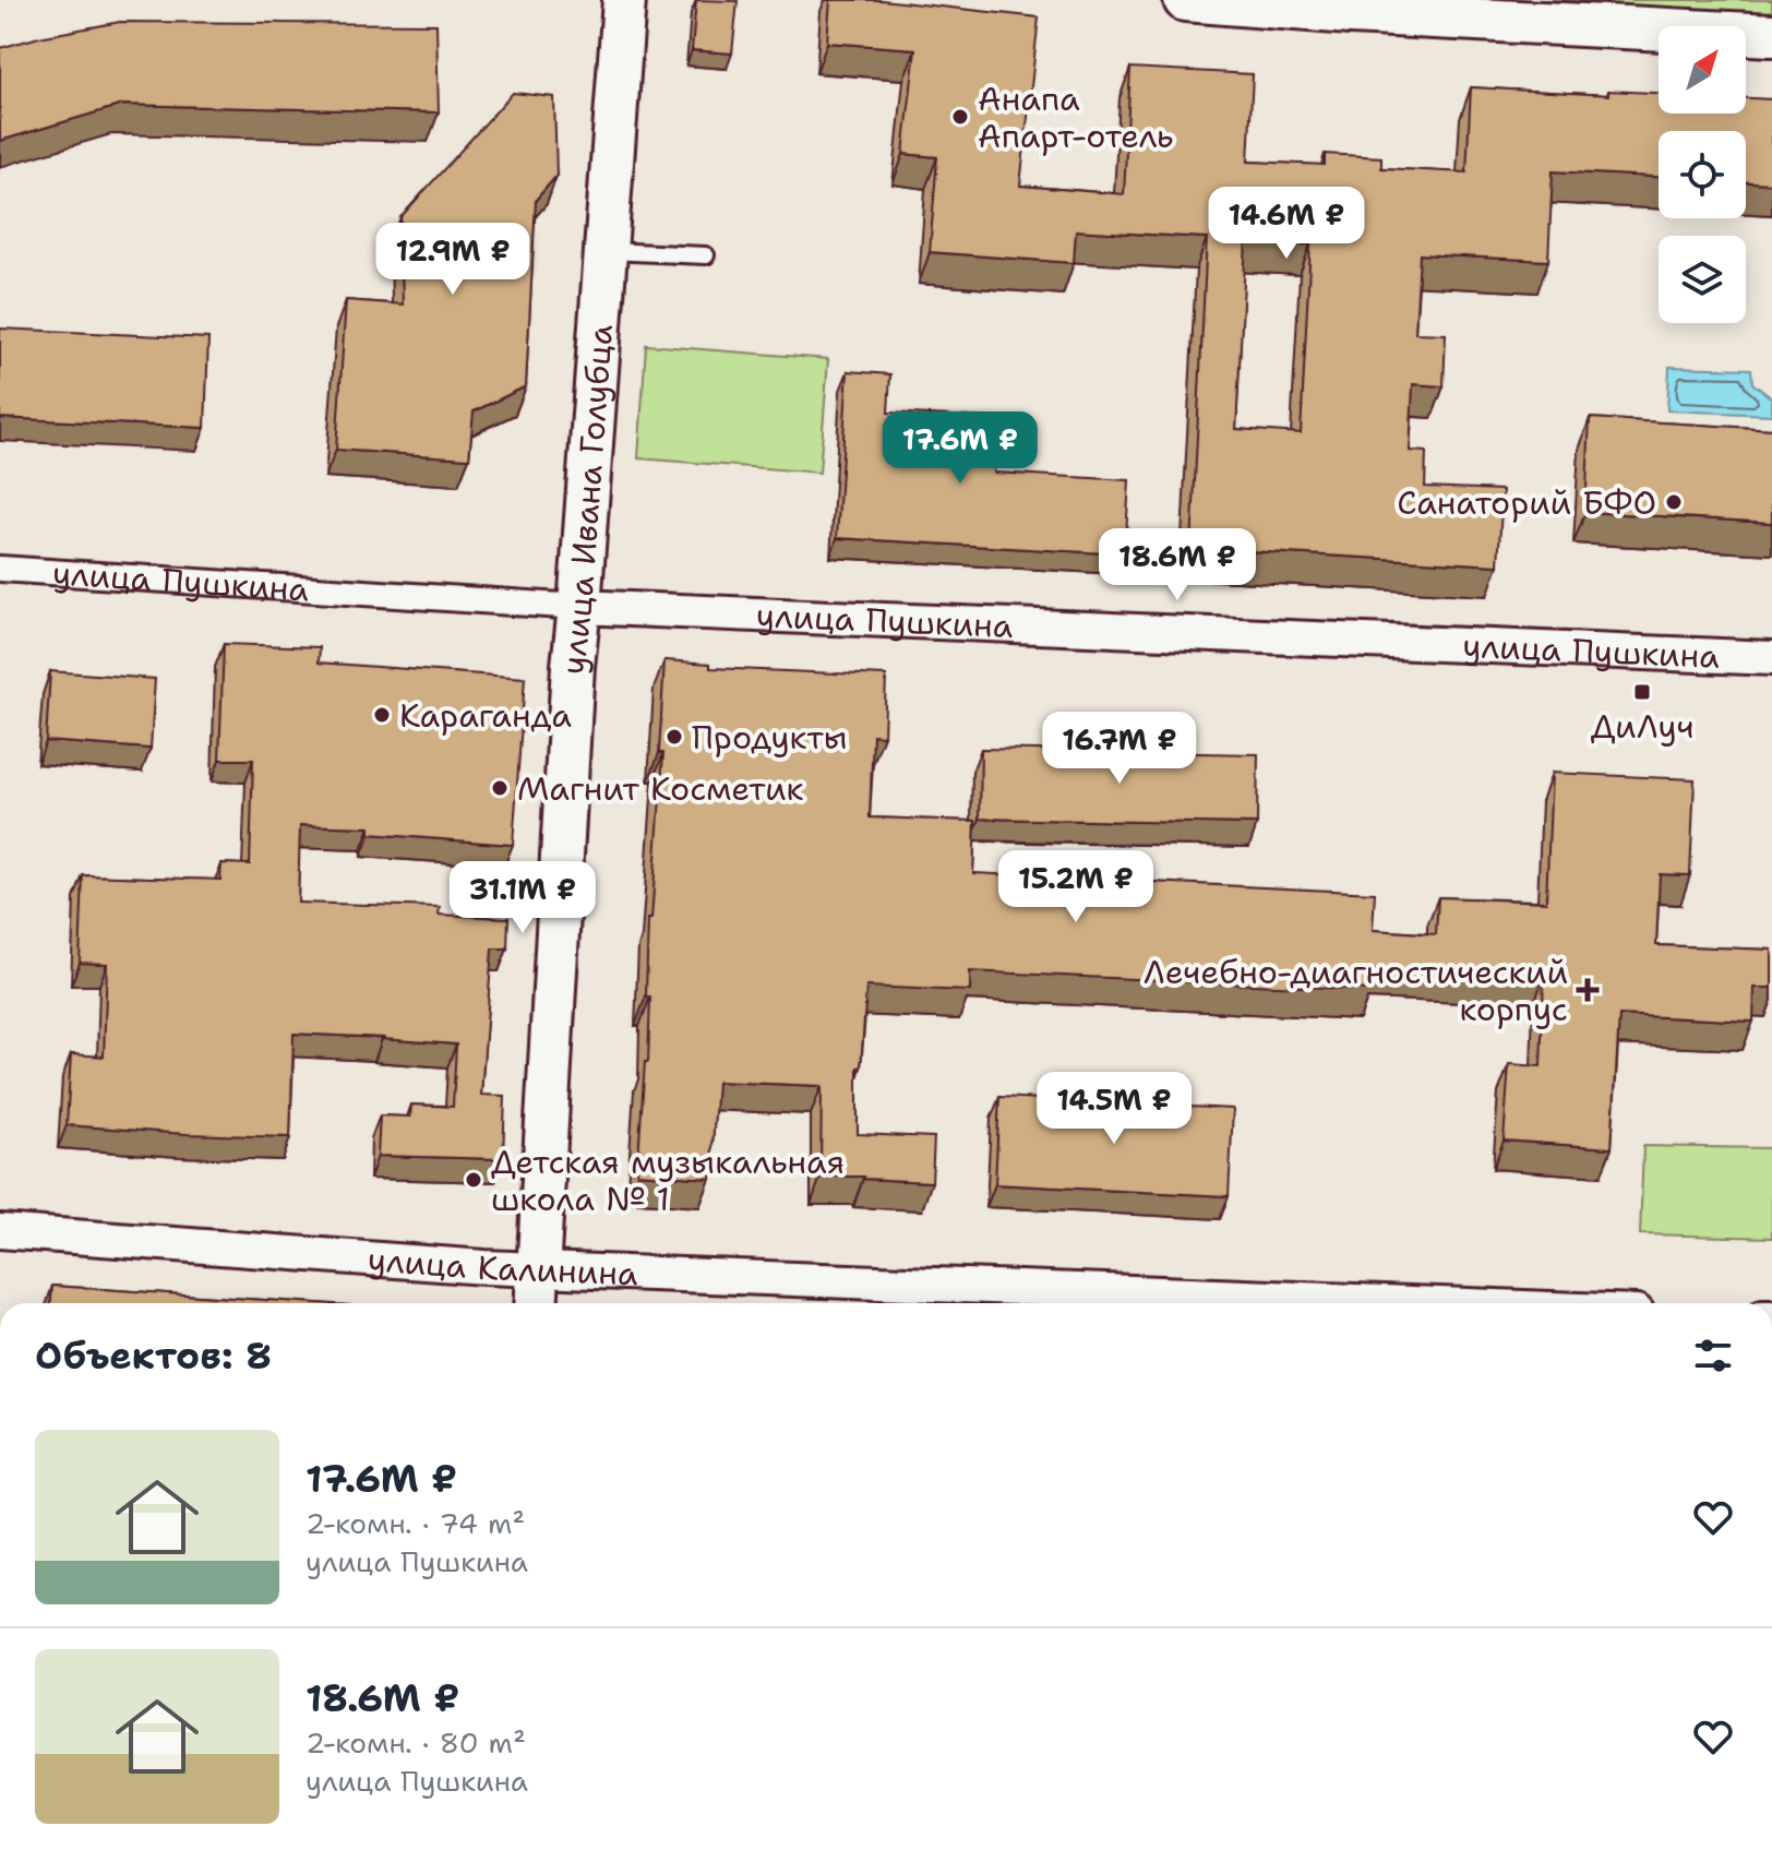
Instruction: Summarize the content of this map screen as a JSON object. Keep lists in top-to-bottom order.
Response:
{
  "streets": {
    "street": ["улица Ивана Голубца", "улица Пушкина", "улица Калинина"]
  },
  "crossings": [
    ["улица Ивана Голубца", "улица Пушкина"],
    ["улица Ивана Голубца", "улица Калинина"]
  ],
  "places": {
    "other": [
      "Анапа Апарт-отель",
      "Санаторий БФО",
      "Караганда",
      "Продукты",
      "Магнит Косметик",
      "Детская музыкальная школа № 1"
    ],
    "transit": ["ДиЛуч"],
    "health": ["Лечебно-диагностический корпус"]
  },
  "north": "top right",
  "page": {
    "price": [
      "14.6M ₽",
      "12.9M ₽",
      "17.6M ₽",
      "18.6M ₽",
      "16.7M ₽",
      "15.2M ₽",
      "31.1M ₽",
      "14.5M ₽"
    ],
    "heading": "Объектов: 8",
    "list": [
      {
        "name": "17.6M ₽",
        "note": "2-комн. · 74 m² · улица Пушкина"
      },
      {
        "name": "18.6M ₽",
        "note": "2-комн. · 80 m² · улица Пушкина"
      }
    ]
  }
}
